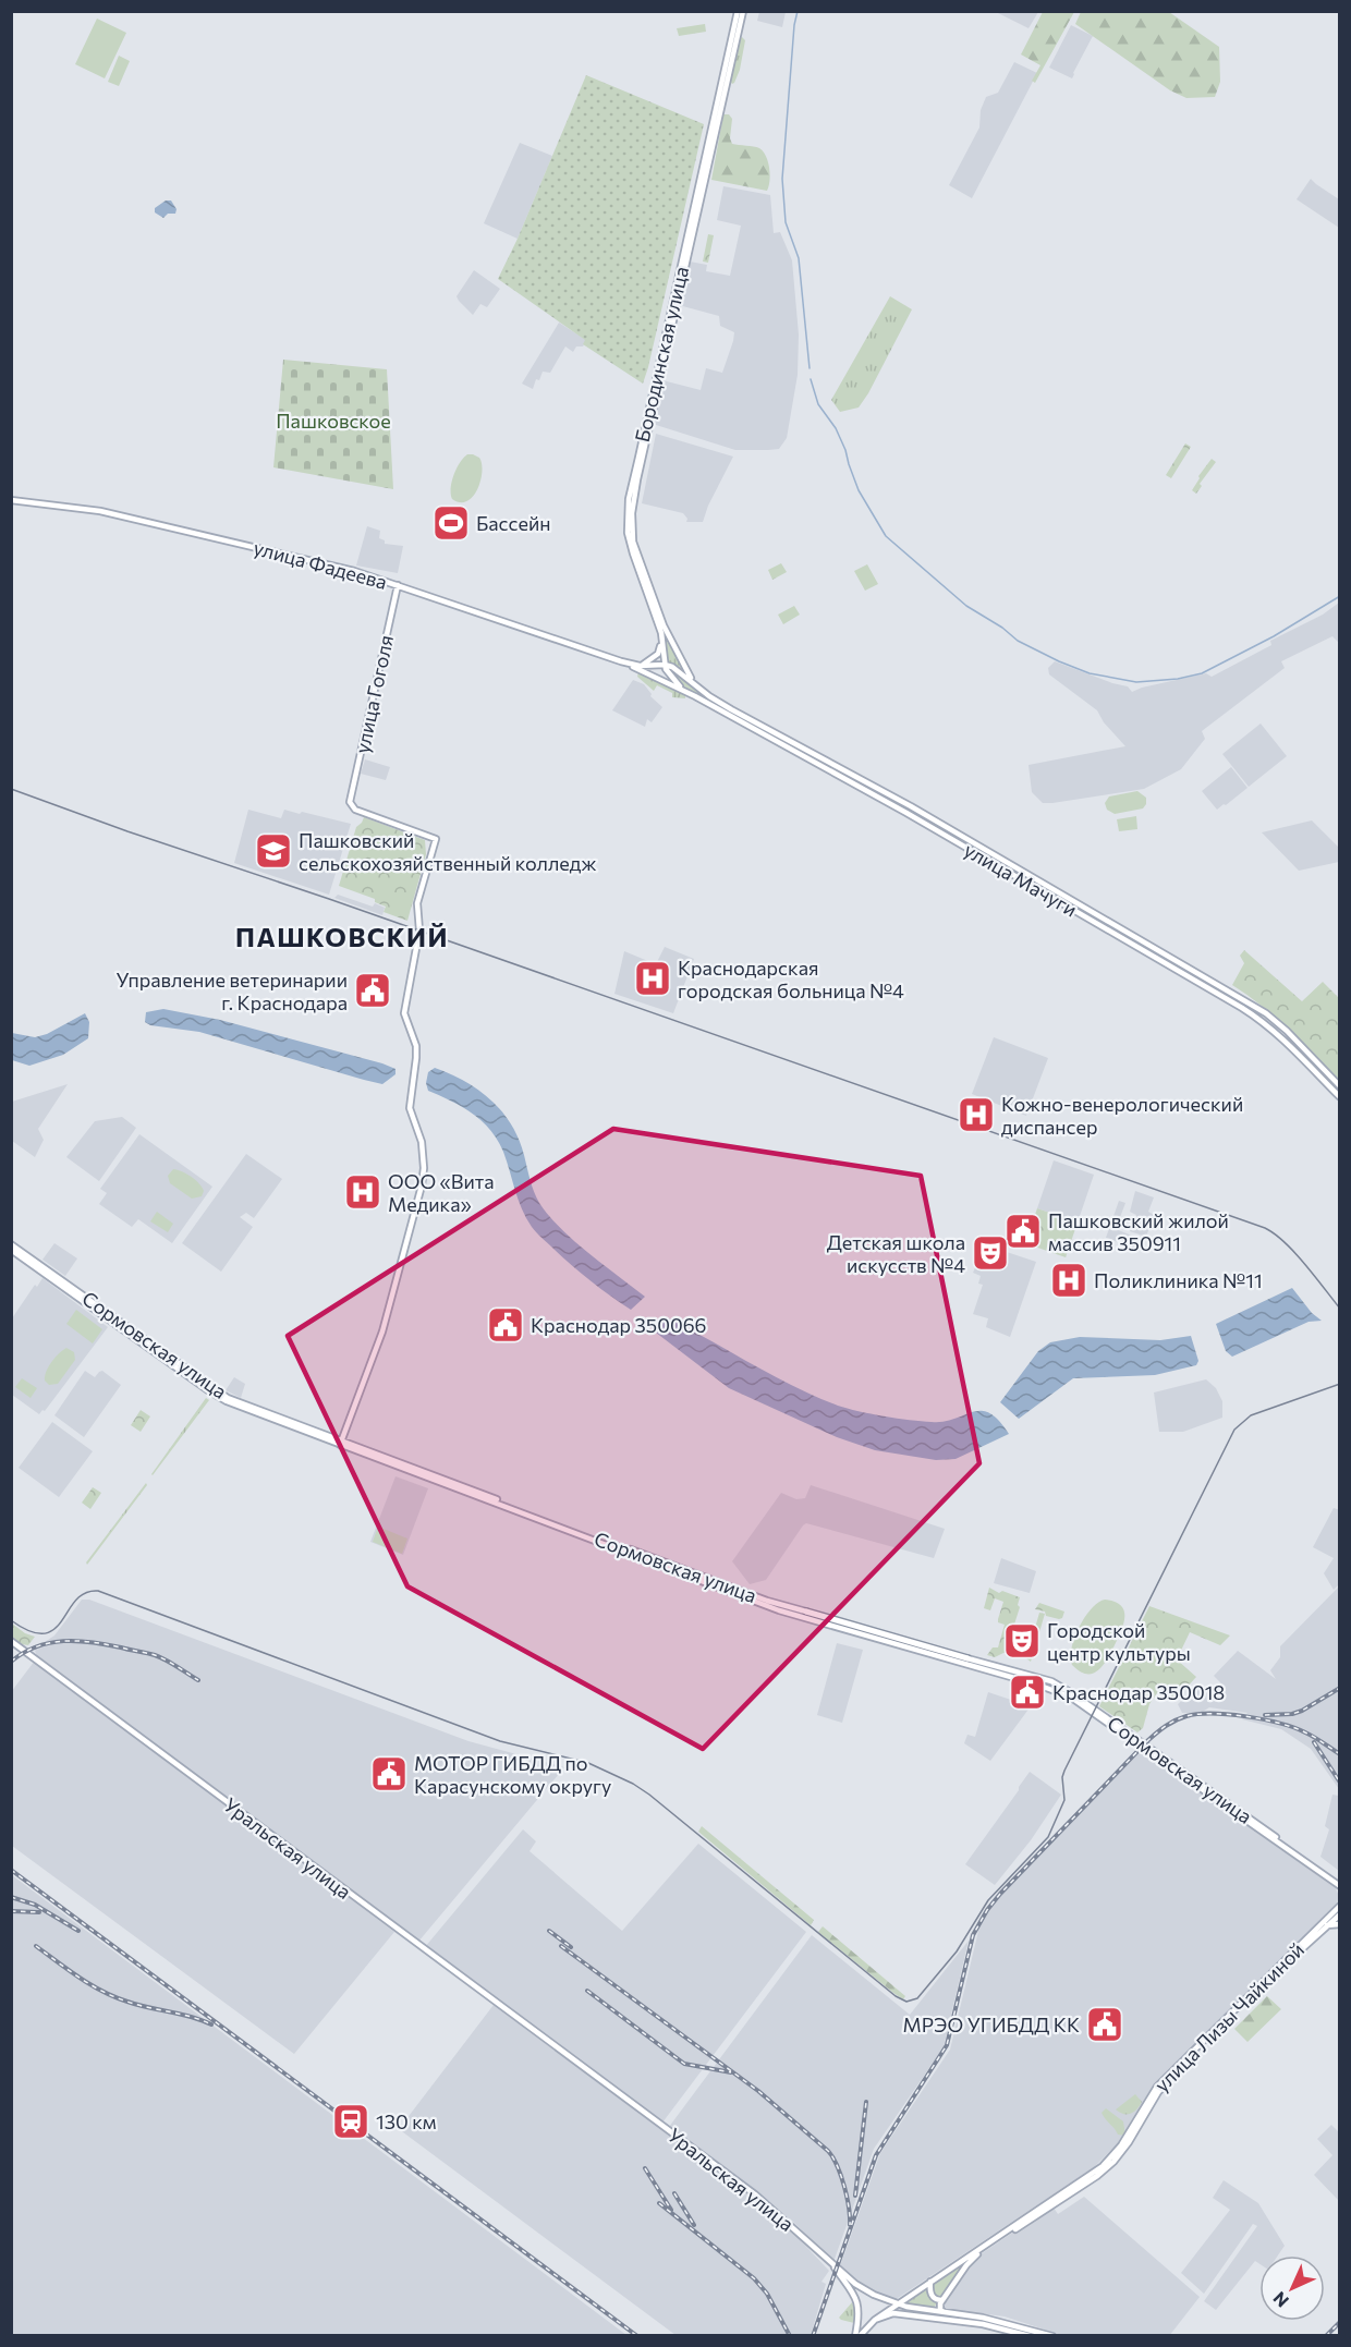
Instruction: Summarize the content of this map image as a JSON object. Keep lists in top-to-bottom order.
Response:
{
  "streets": {
    "highway": ["Сормовская улица"],
    "main road": [
      "Бородинская улица",
      "улица Фадеева",
      "улица Гоголя",
      "улица Мачуги",
      "Уральская улица",
      "улица Лизы Чайкиной"
    ]
  },
  "crossings": [
    ["Бородинская улица", "улица Мачуги"],
    ["улица Фадеева", "улица Гоголя"],
    ["улица Фадеева", "улица Мачуги"],
    ["улица Гоголя", "Сормовская улица"]
  ],
  "districts": ["ПАШКОВСКИЙ"],
  "parks": ["Пашковское"],
  "places": {
    "sports": ["Бассейн"],
    "school or university": ["Пашковский сельскохозяйственный колледж"],
    "hospital": [
      "Краснодарская городская больница №4",
      "Кожно-венерологический диспансер",
      "ООО «Вита Медика»",
      "Поликлиника №11"
    ],
    "public building": [
      "Управление ветеринарии г. Краснодара",
      "Пашковский жилой массив 350911",
      "Краснодар 350066",
      "Краснодар 350018",
      "МОТОР ГИБДД по Карасунскому округу",
      "МРЭО УГИБДД КК"
    ],
    "theatre": ["Детская школа искусств №4", "Городской центр культуры"],
    "station": ["130 км"]
  },
  "north": "bottom left"
}
